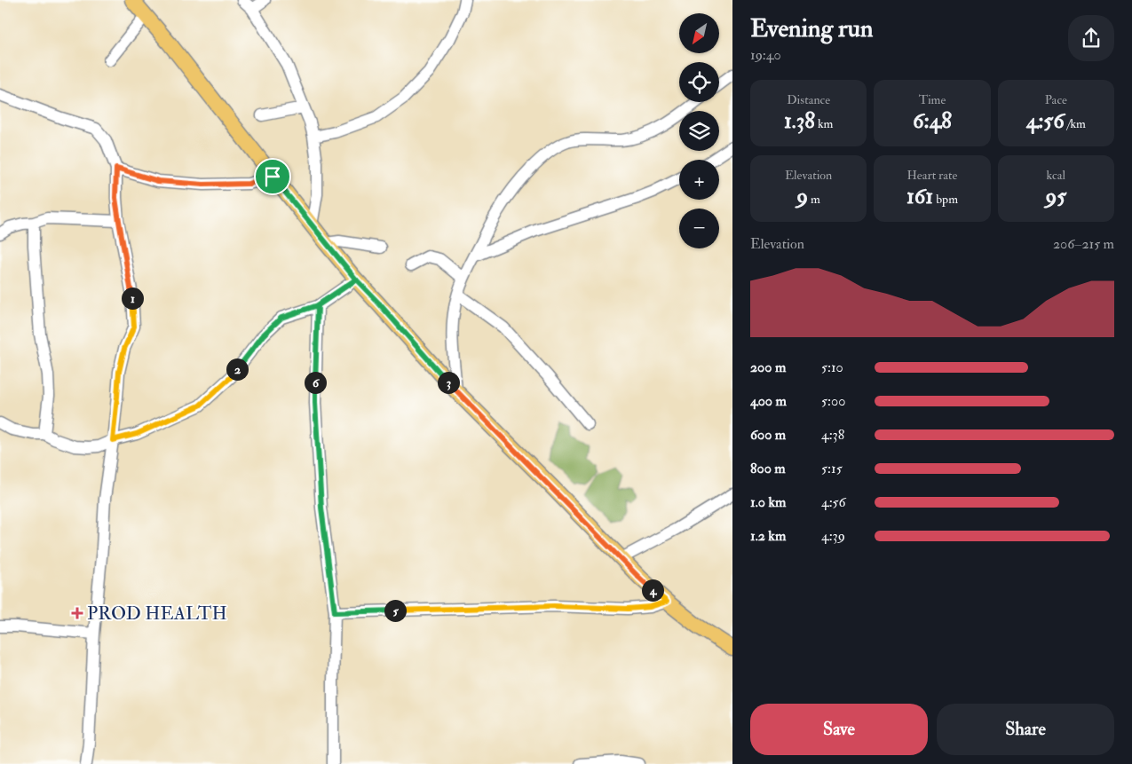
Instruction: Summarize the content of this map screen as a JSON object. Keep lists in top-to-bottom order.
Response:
{
  "places": {
    "health": ["PROD HEALTH"]
  },
  "north": "bottom left",
  "page": {
    "heading": ["Evening run", "19:40"],
    "map_buttons": ["+", "−"],
    "stats": [
      ["Distance", "1.38 km"],
      ["Time", "6:48"],
      ["Pace", "4:56 /km"],
      ["Elevation", "9 m"],
      ["Heart rate", "161 bpm"],
      ["kcal", "95"]
    ],
    "chart": ["Elevation", "206–215 m"],
    "pins": [
      "1",
      "2",
      "3",
      "6",
      "4",
      "5"
    ],
    "list": [
      {
        "name": "200 m",
        "note": "5:10"
      },
      {
        "name": "400 m",
        "note": "5:00"
      },
      {
        "name": "600 m",
        "note": "4:38"
      },
      {
        "name": "800 m",
        "note": "5:15"
      },
      {
        "name": "1.0 km",
        "note": "4:56"
      },
      {
        "name": "1.2 km",
        "note": "4:39"
      }
    ],
    "buttons": ["Save", "Share"]
  }
}
